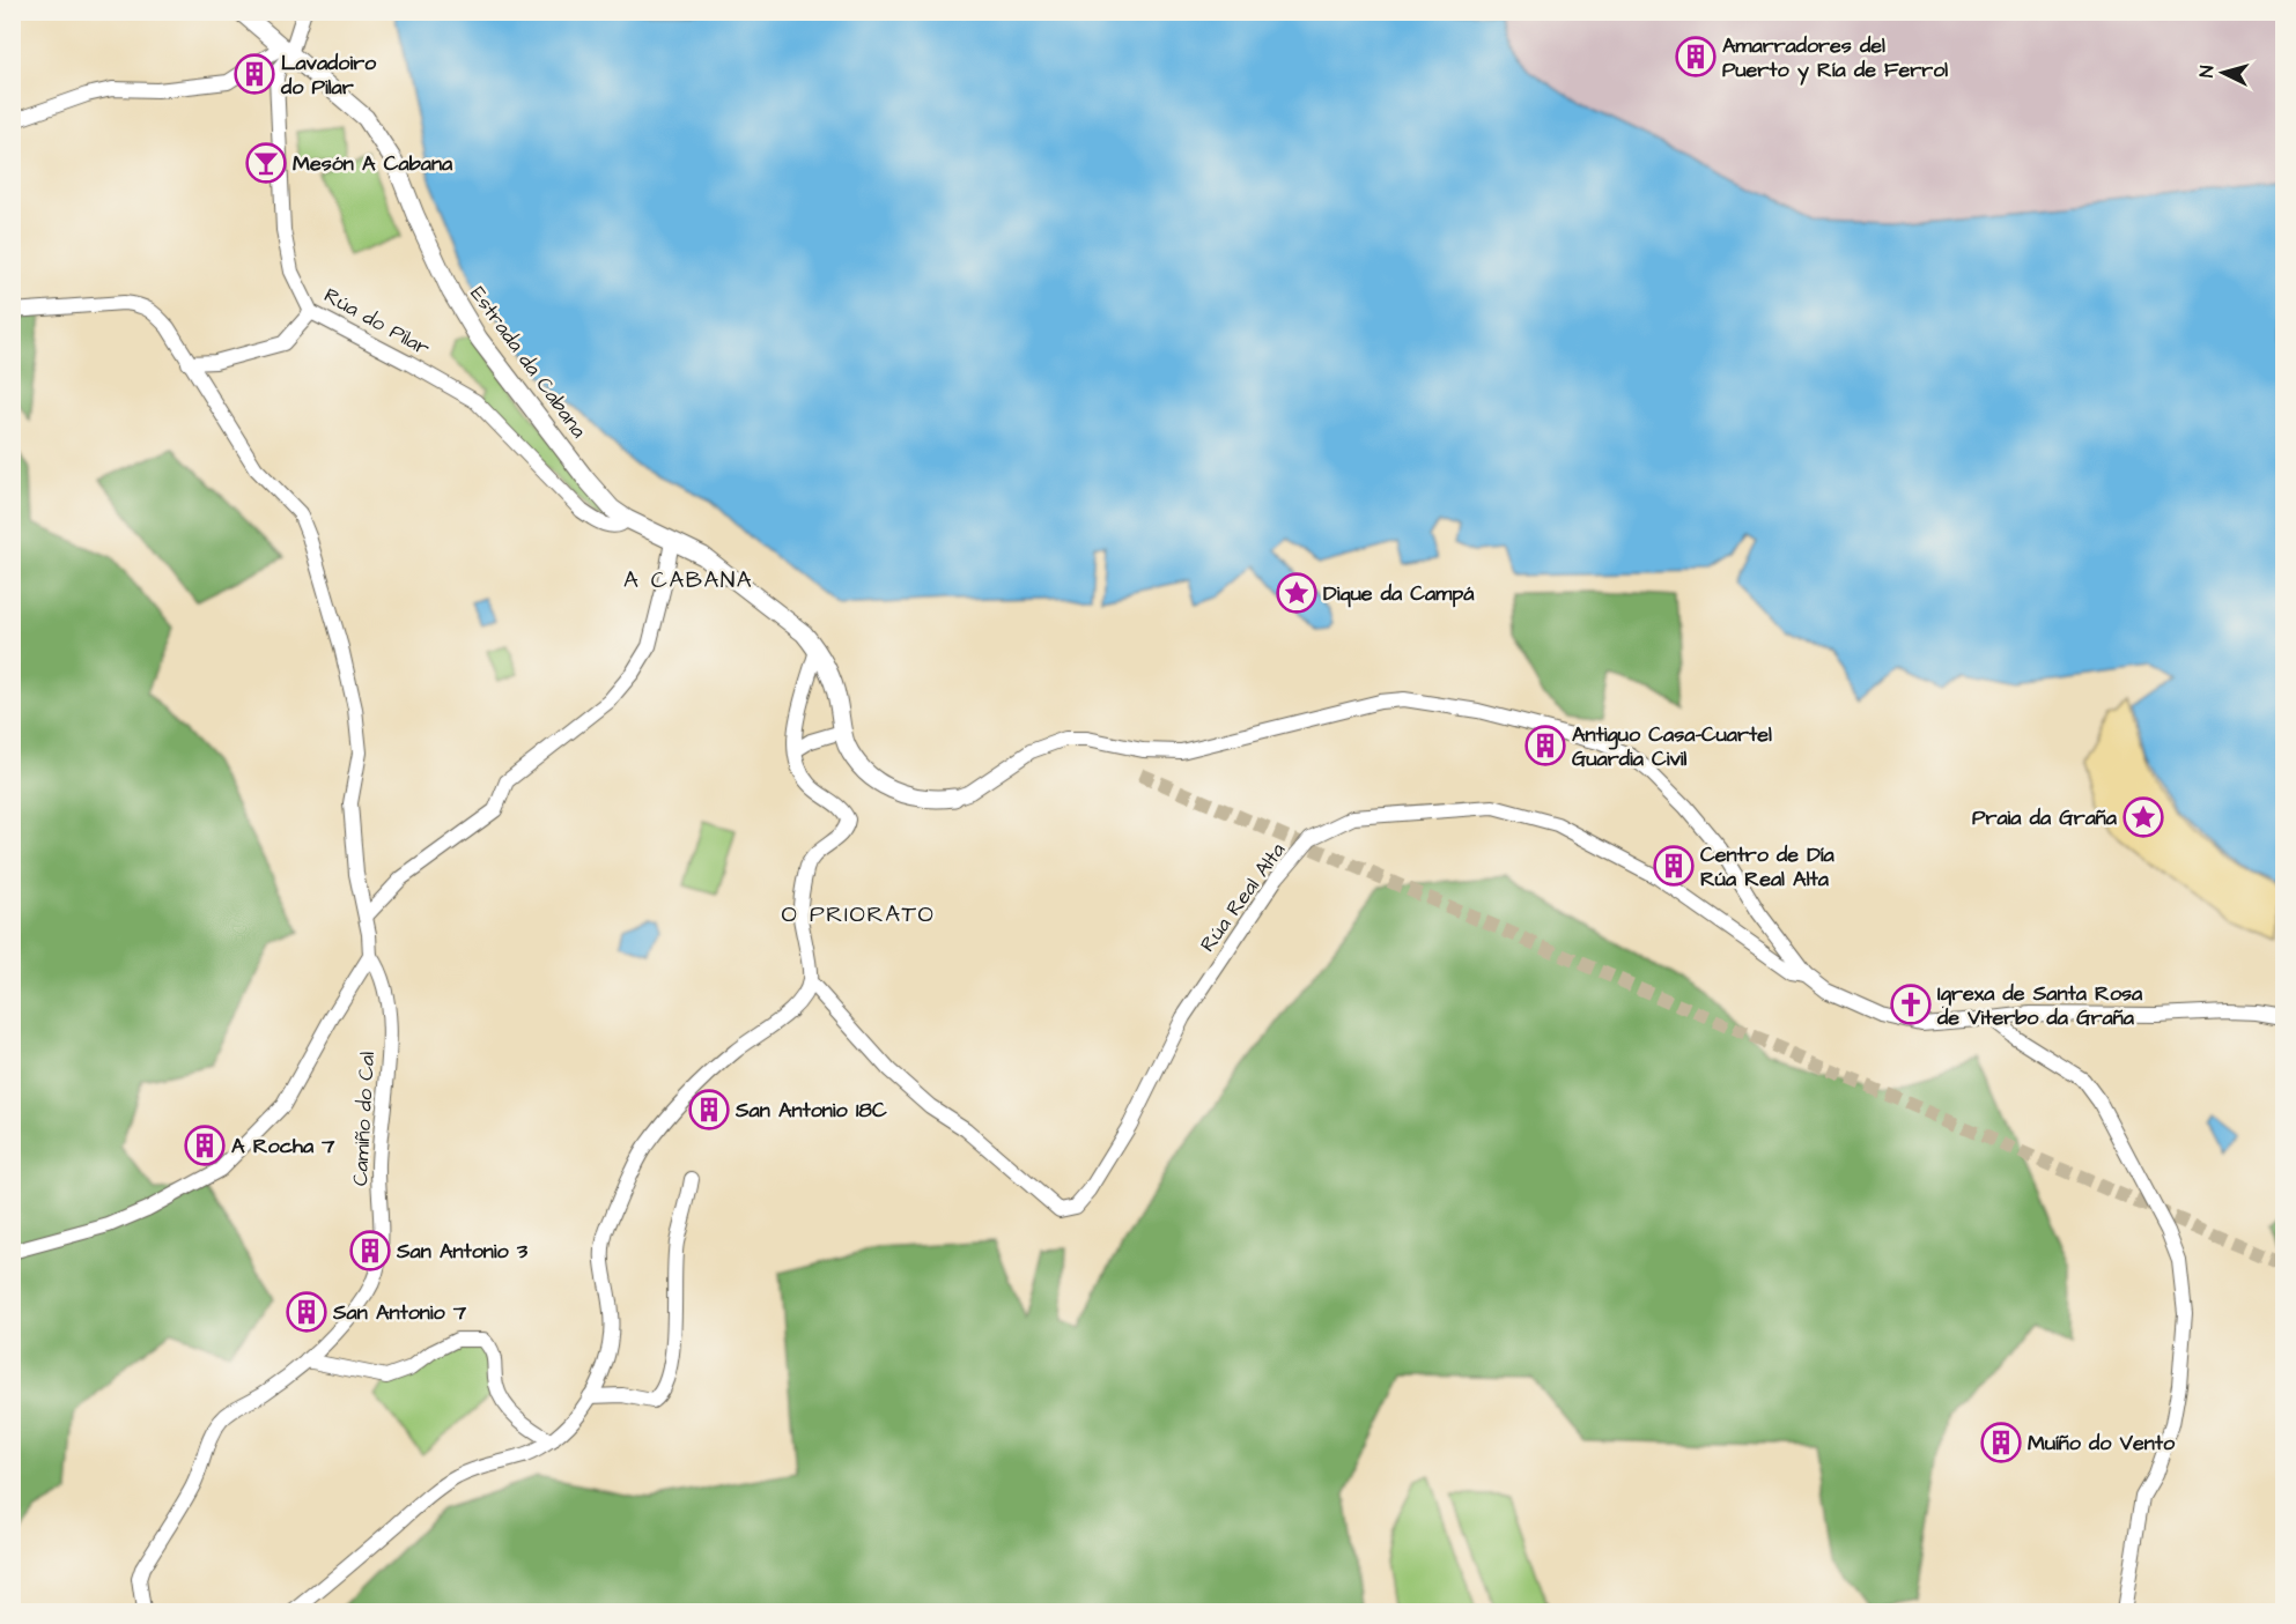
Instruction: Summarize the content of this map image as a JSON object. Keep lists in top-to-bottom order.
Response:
{
  "streets": {
    "main road": ["Estrada da Cabana"],
    "street": ["Rúa do Pilar", "Rúa Real Alta", "Camiño do Cal"]
  },
  "crossings": [
    ["Rúa do Pilar", "Estrada da Cabana"]
  ],
  "districts": ["A CABANA", "O PRIORATO"],
  "places": {
    "building": [
      "Amarradores del Puerto y Ría de Ferrol",
      "Lavadoiro do Pilar",
      "Antiguo Casa-Cuartel Guardia Civil",
      "Centro de Día Rúa Real Alta",
      "San Antonio 18C",
      "A Rocha 7",
      "San Antonio 3",
      "San Antonio 7",
      "Muíño do Vento"
    ],
    "bar": ["Mesón A Cabana"],
    "place": ["Dique da Campá", "Praia da Graña"],
    "church": ["Igrexa de Santa Rosa de Viterbo da Graña"]
  },
  "north": "left"
}
